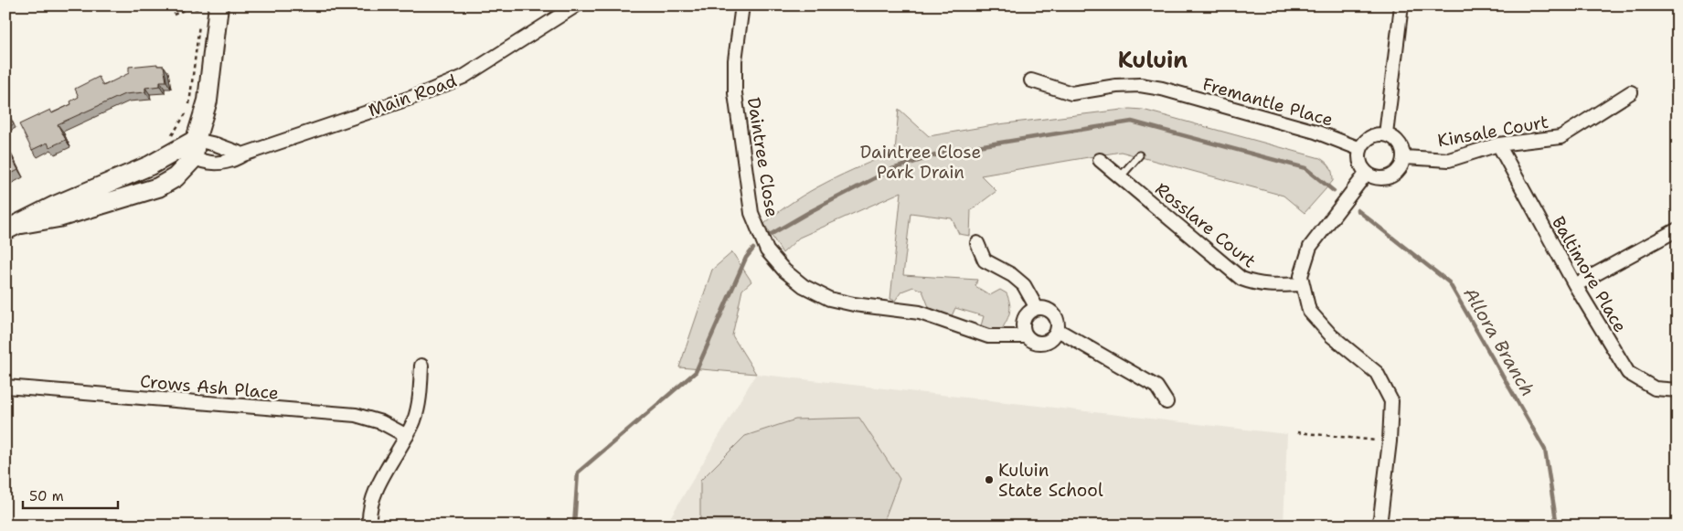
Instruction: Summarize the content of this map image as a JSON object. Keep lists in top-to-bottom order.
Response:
{
  "streets": {
    "street": [
      "Main Road",
      "Fremantle Place",
      "Kinsale Court",
      "Daintree Close",
      "Rosslare Court",
      "Baltimore Place",
      "Crows Ash Place"
    ]
  },
  "crossings": [
    ["Fremantle Place", "Kinsale Court"],
    ["Kinsale Court", "Baltimore Place"]
  ],
  "districts": ["Kuluin"],
  "water": ["Allora Branch"],
  "parks": ["Daintree Close Park Drain"],
  "places": ["Kuluin State School"],
  "scale_bar": "50 m"
}
